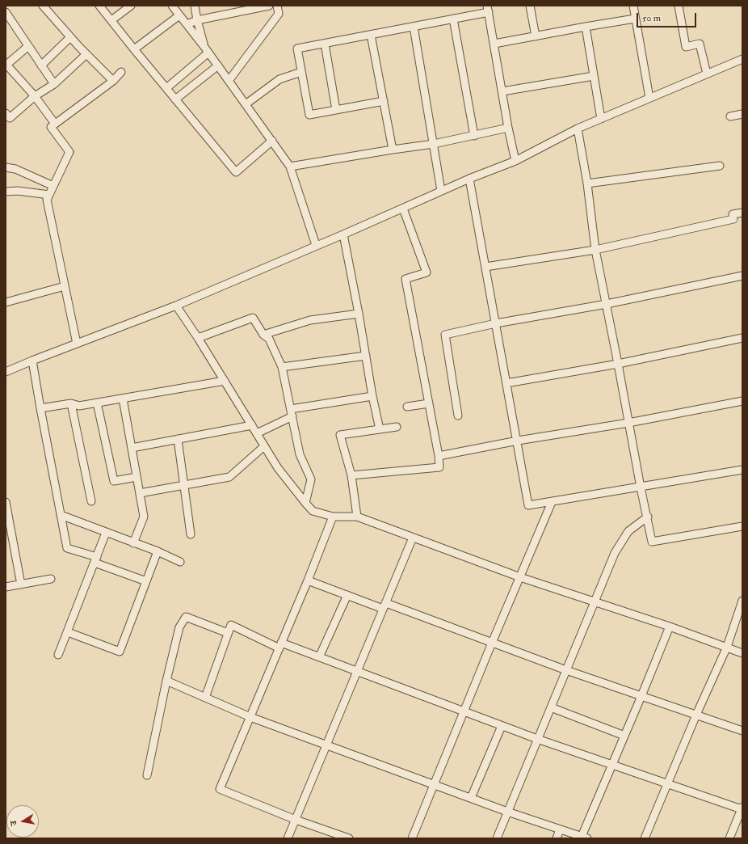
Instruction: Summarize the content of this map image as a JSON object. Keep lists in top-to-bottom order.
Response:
{
  "scale_bar": "50 m",
  "north": "left"
}
